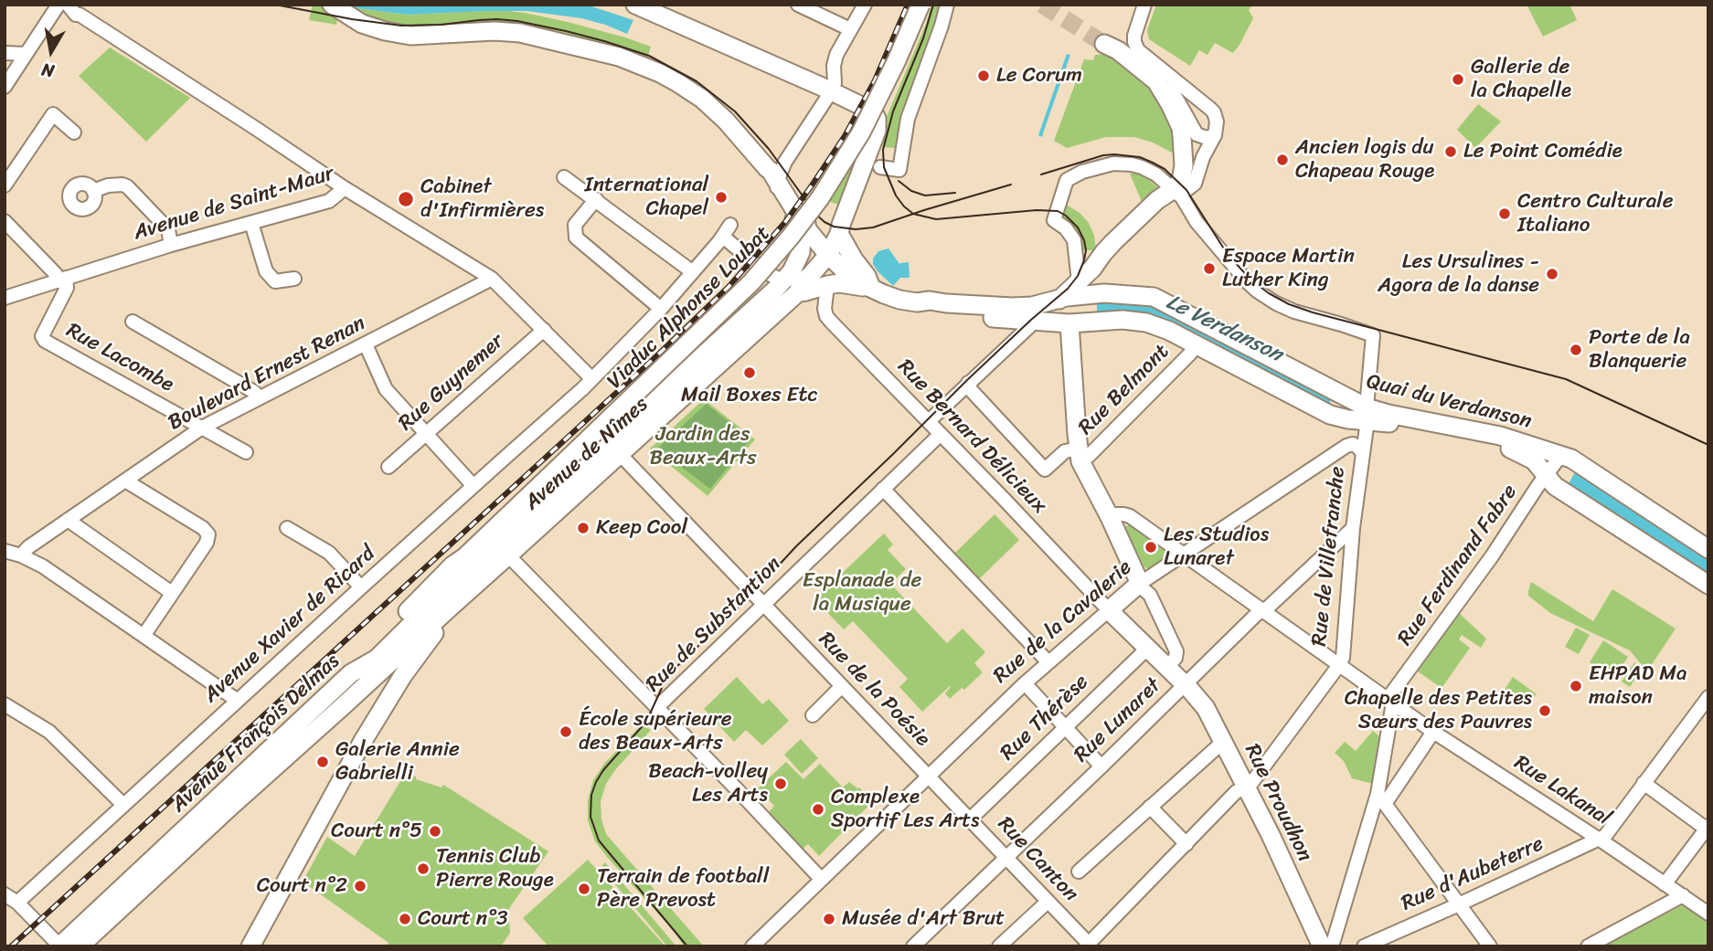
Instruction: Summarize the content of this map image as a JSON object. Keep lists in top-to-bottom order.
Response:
{
  "streets": {
    "main road": [
      "Viaduc Alphonse Loubat",
      "Quai du Verdanson",
      "Avenue de Nîmes",
      "Rue de la Cavalerie",
      "Avenue François Delmas",
      "Rue Proudhon"
    ],
    "street": [
      "Avenue de Saint-Maur",
      "Rue Lacombe",
      "Boulevard Ernest Renan",
      "Rue Guynemer",
      "Rue Belmont",
      "Rue Bernard Délicieux",
      "Rue de Villefranche",
      "Rue Ferdinand Fabre",
      "Avenue Xavier de Ricard",
      "Rue de Substantion",
      "Rue de la Poésie",
      "Rue Thérèse",
      "Rue Lunaret",
      "Rue Lakanal",
      "Rue Canton",
      "Rue d'Aubeterre"
    ]
  },
  "crossings": [
    ["Avenue de Saint-Maur", "Rue Lacombe"],
    ["Avenue de Saint-Maur", "Boulevard Ernest Renan"],
    ["Avenue de Saint-Maur", "Rue Guynemer"],
    ["Avenue de Saint-Maur", "Avenue Xavier de Ricard"],
    ["Viaduc Alphonse Loubat", "Avenue de Nîmes"],
    ["Rue Lacombe", "Boulevard Ernest Renan"],
    ["Rue Belmont", "Quai du Verdanson"],
    ["Quai du Verdanson", "Rue Bernard Délicieux"],
    ["Quai du Verdanson", "Avenue de Nîmes"],
    ["Quai du Verdanson", "Rue de Villefranche"],
    ["Quai du Verdanson", "Rue Ferdinand Fabre"],
    ["Rue Bernard Délicieux", "Rue de la Cavalerie"],
    ["Rue Bernard Délicieux", "Rue de Substantion"],
    ["Rue Bernard Délicieux", "Rue Proudhon"],
    ["Avenue de Nîmes", "Rue de la Poésie"],
    ["Avenue de Nîmes", "Avenue François Delmas"],
    ["Rue de Villefranche", "Rue de la Cavalerie"],
    ["Rue de Villefranche", "Rue Lunaret"],
    ["Rue de Villefranche", "Rue Lakanal"],
    ["Rue de Villefranche", "Rue Proudhon"],
    ["Rue de Villefranche", "Rue Canton"],
    ["Rue Ferdinand Fabre", "Rue Lakanal"],
    ["Rue de la Cavalerie", "Rue de Substantion"],
    ["Rue de la Cavalerie", "Rue de la Poésie"],
    ["Rue de la Cavalerie", "Rue Lakanal"],
    ["Rue de la Cavalerie", "Rue Proudhon"],
    ["Rue de la Cavalerie", "Rue Canton"],
    ["Rue de Substantion", "Rue de la Poésie"],
    ["Rue de la Poésie", "Rue Canton"],
    ["Rue Thérèse", "Rue Proudhon"],
    ["Rue Thérèse", "Rue Canton"],
    ["Rue Lunaret", "Rue Lakanal"],
    ["Rue Lunaret", "Rue Proudhon"],
    ["Rue Lunaret", "Rue Canton"],
    ["Rue Lakanal", "Rue d'Aubeterre"]
  ],
  "water": ["Le Verdanson"],
  "parks": ["Jardin des Beaux-Arts", "Esplanade de la Musique"],
  "places": [
    "Le Corum",
    "Gallerie de la Chapelle",
    "Le Point Comédie",
    "Ancien logis du Chapeau Rouge",
    "International Chapel",
    "Cabinet d'Infirmières",
    "Centro Culturale Italiano",
    "Espace Martin Luther King",
    "Les Ursulines - Agora de la danse",
    "Porte de la Blanquerie",
    "Mail Boxes Etc",
    "Keep Cool",
    "Les Studios Lunaret",
    "EHPAD Ma maison",
    "Chapelle des Petites Sœurs des Pauvres",
    "École supérieure des Beaux-Arts",
    "Galerie Annie Gabrielli",
    "Beach-volley Les Arts",
    "Complexe Sportif Les Arts",
    "Court n°5",
    "Tennis Club Pierre Rouge",
    "Court n°2",
    "Terrain de football Père Prevost",
    "Court n°3",
    "Musée d'Art Brut"
  ],
  "north": "bottom"
}
